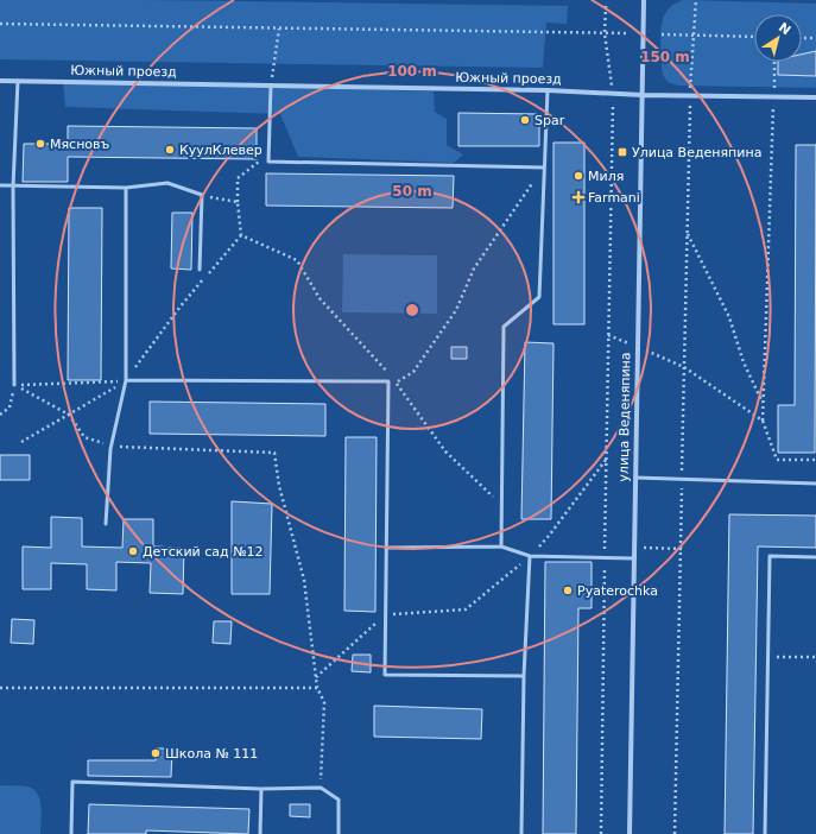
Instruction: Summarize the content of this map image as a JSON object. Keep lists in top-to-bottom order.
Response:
{
  "streets": {
    "street": ["Южный проезд", "улица Веденяпина"]
  },
  "crossings": [
    ["Южный проезд", "улица Веденяпина"]
  ],
  "places": {
    "other": [
      "Spar",
      "Мясновъ",
      "КуулКлевер",
      "Миля",
      "Детский сад №12",
      "Pyaterochka",
      "Школа № 111"
    ],
    "transit": ["Улица Веденяпина"],
    "health": ["Farmani"]
  },
  "north": "top right",
  "rings": ["150 m", "100 m", "50 m"]
}
